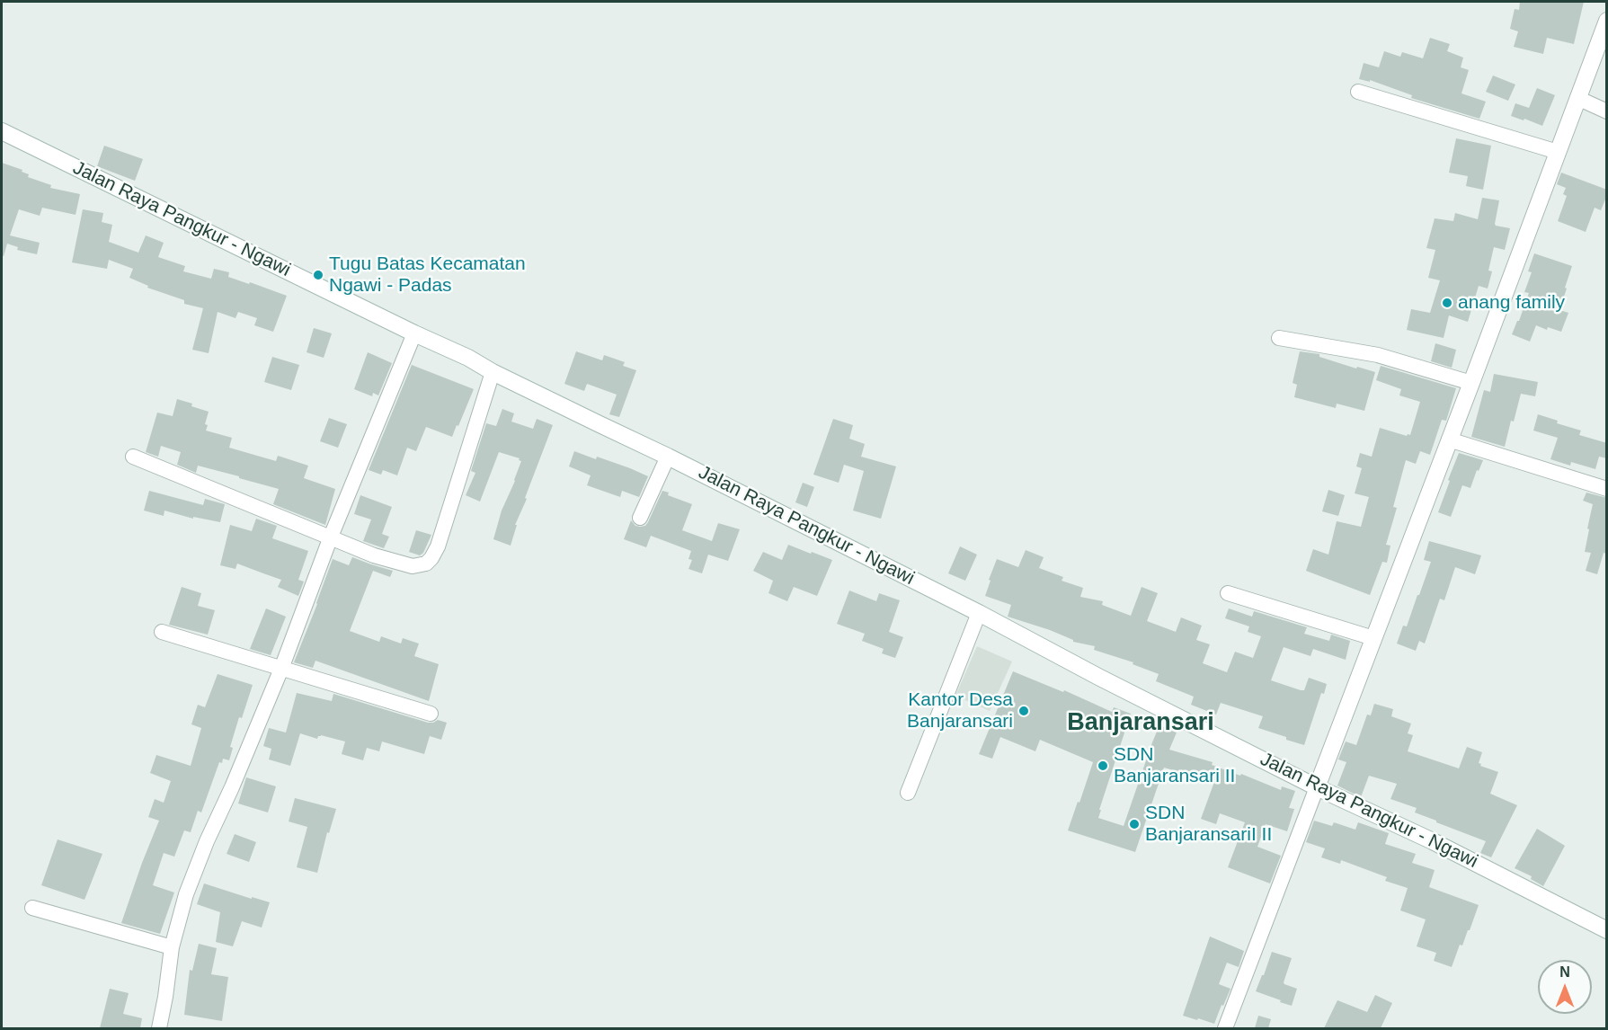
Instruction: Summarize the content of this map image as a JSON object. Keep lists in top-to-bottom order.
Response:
{
  "streets": {
    "main road": ["Jalan Raya Pangkur - Ngawi"]
  },
  "districts": ["Banjaransari"],
  "places": [
    "Tugu Batas Kecamatan Ngawi - Padas",
    "anang family",
    "Kantor Desa Banjaransari",
    "SDN Banjaransari II",
    "SDN BanjaransariI II"
  ],
  "north": "top"
}
